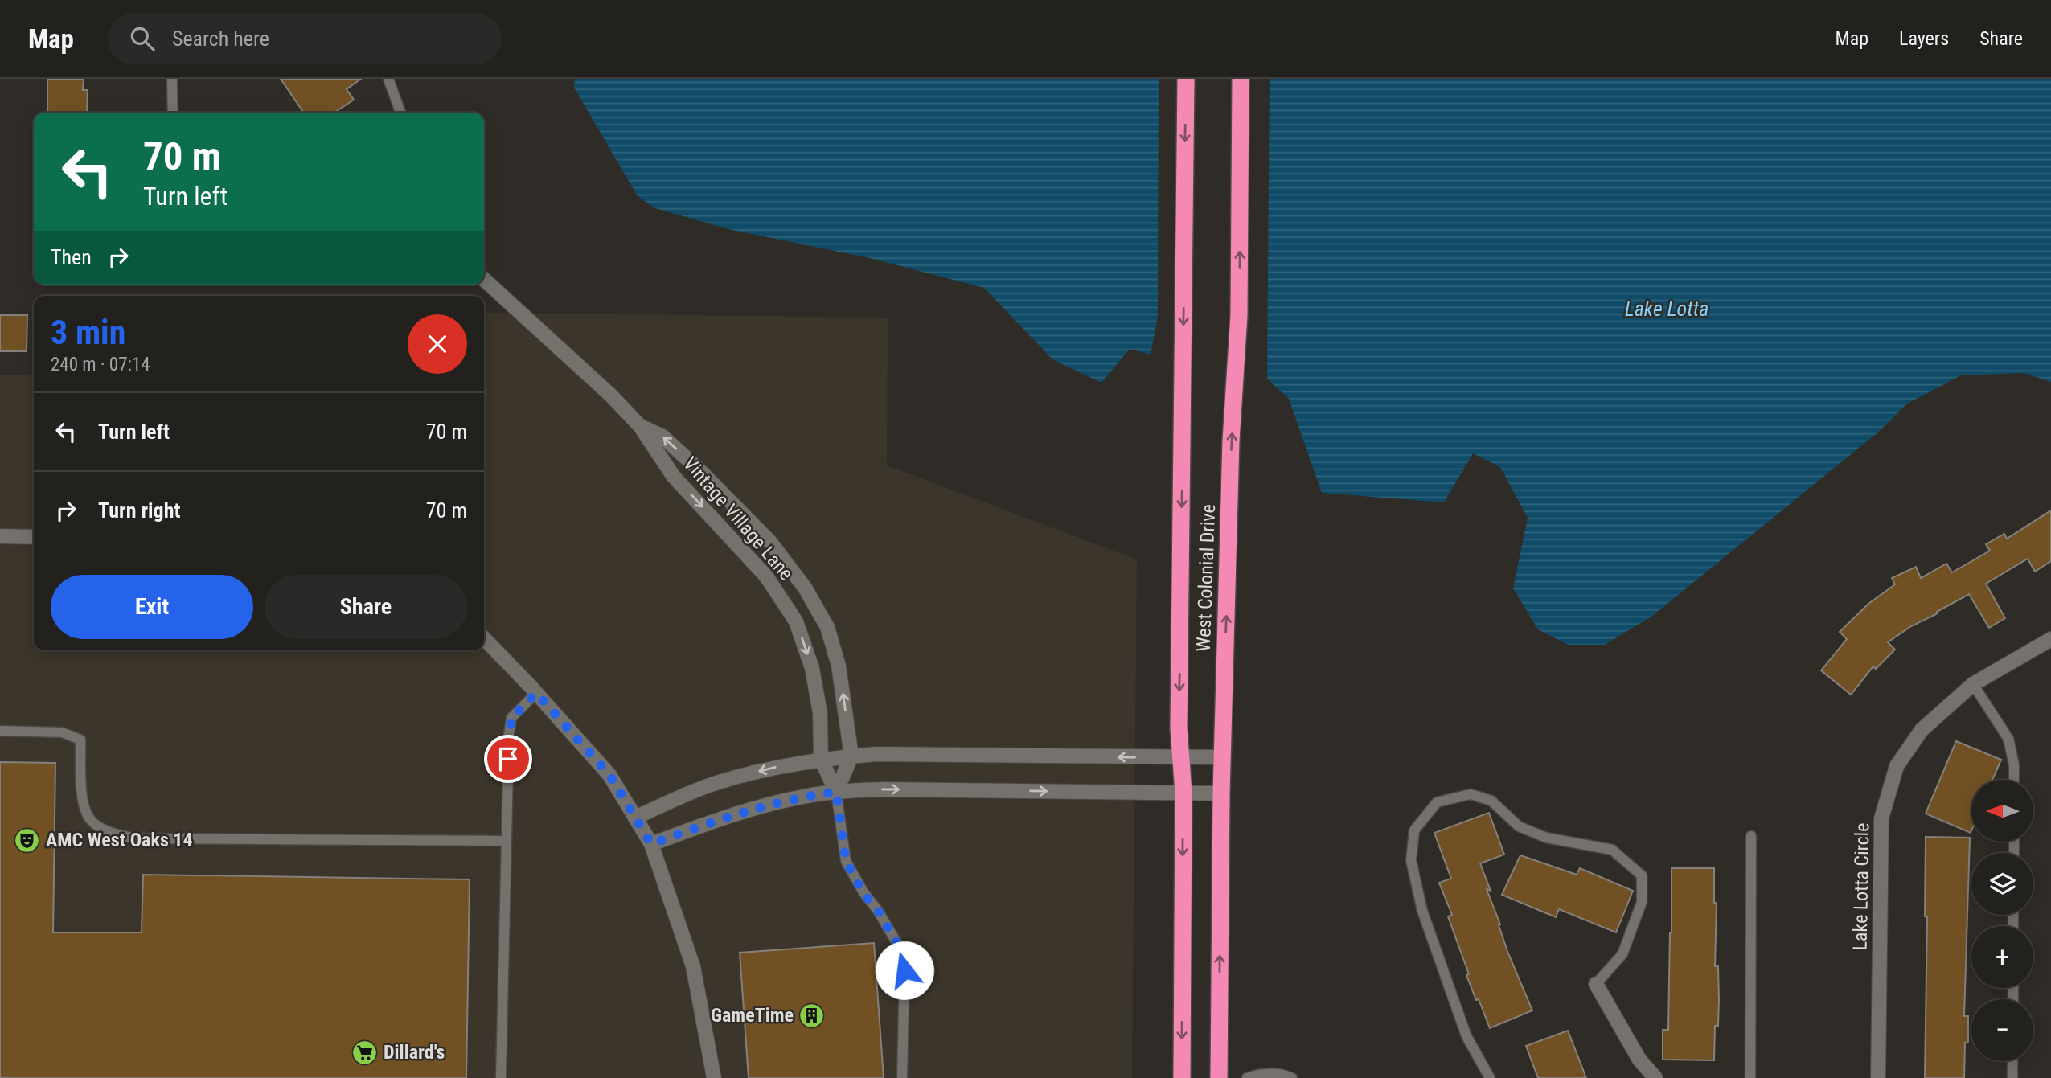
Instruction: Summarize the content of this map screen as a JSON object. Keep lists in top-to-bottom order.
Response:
{
  "streets": {
    "highway": ["West Colonial Drive"],
    "street": ["Vintage Village Lane", "Lake Lotta Circle"]
  },
  "water": ["Lake Lotta"],
  "places": {
    "theatre": ["AMC West Oaks 14"],
    "building": ["GameTime"],
    "supermarket": ["Dillard's"]
  },
  "north": "left",
  "page": {
    "header": "Map",
    "search": "Search here",
    "nav": ["Map", "Layers", "Share"],
    "turn": ["70 m", "Turn left"],
    "then": "Then",
    "heading": ["3 min", "240 m · 07:14"],
    "list": [
      {
        "name": "Turn left",
        "value": "70 m"
      },
      {
        "name": "Turn right",
        "value": "70 m"
      }
    ],
    "buttons": ["Exit", "Share"],
    "map_buttons": ["+", "−"]
  }
}
